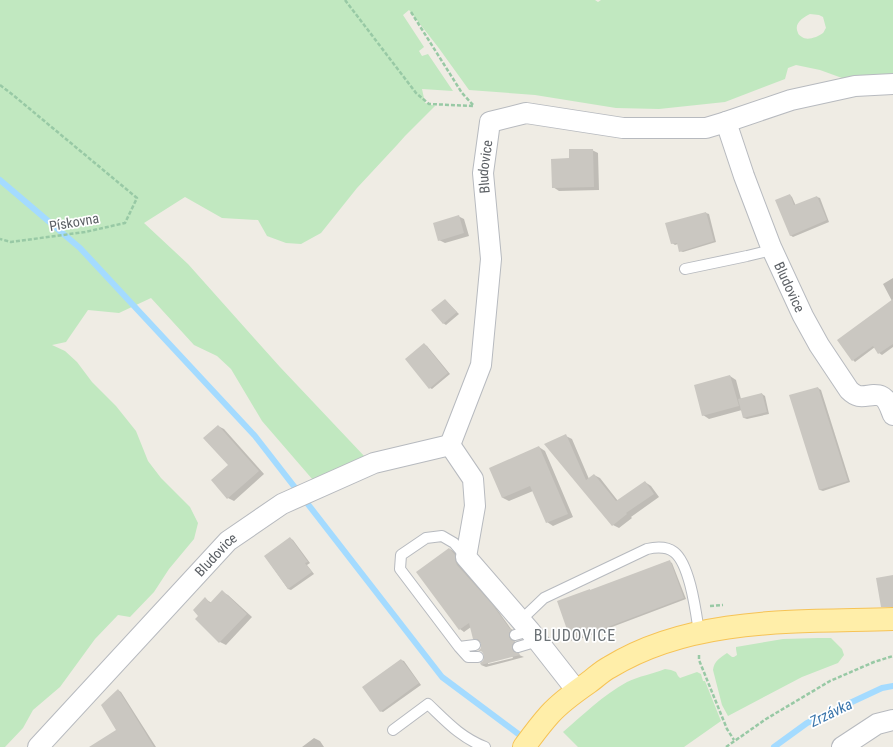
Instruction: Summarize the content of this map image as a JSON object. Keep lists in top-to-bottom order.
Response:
{
  "streets": {
    "street": ["Bludovice"],
    "path": ["Pískovna"]
  },
  "districts": ["BLUDOVICE"],
  "water": ["Zrzávka"]
}
